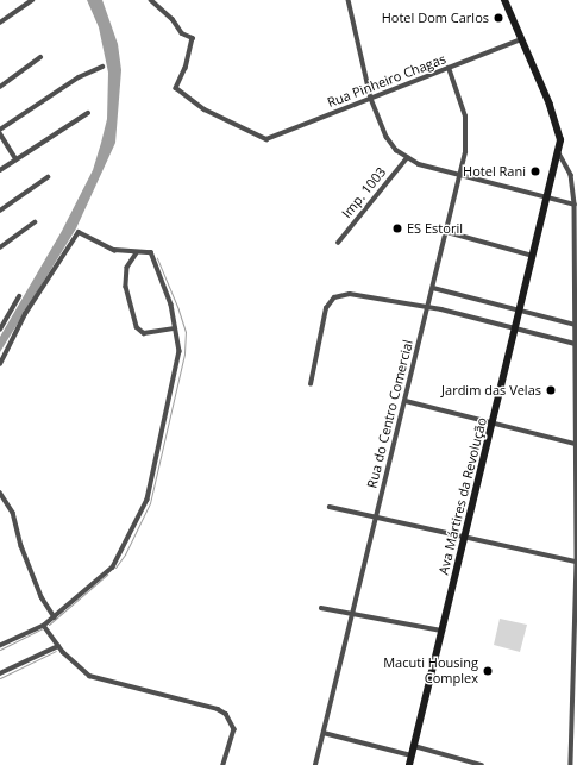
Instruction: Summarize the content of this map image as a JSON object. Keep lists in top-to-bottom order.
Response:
{
  "streets": {
    "street": [
      "Rua Pinheiro Chagas",
      "Imp. 1003",
      "Rua do Centro Comercial",
      "Ava Mártires da Revolução"
    ]
  },
  "crossings": [
    ["Rua Pinheiro Chagas", "Rua do Centro Comercial"],
    ["Rua Pinheiro Chagas", "Ava Mártires da Revolução"]
  ],
  "places": [
    "Hotel Dom Carlos",
    "Hotel Rani",
    "ES Estoril",
    "Jardim das Velas",
    "Macuti Housing Complex"
  ]
}
